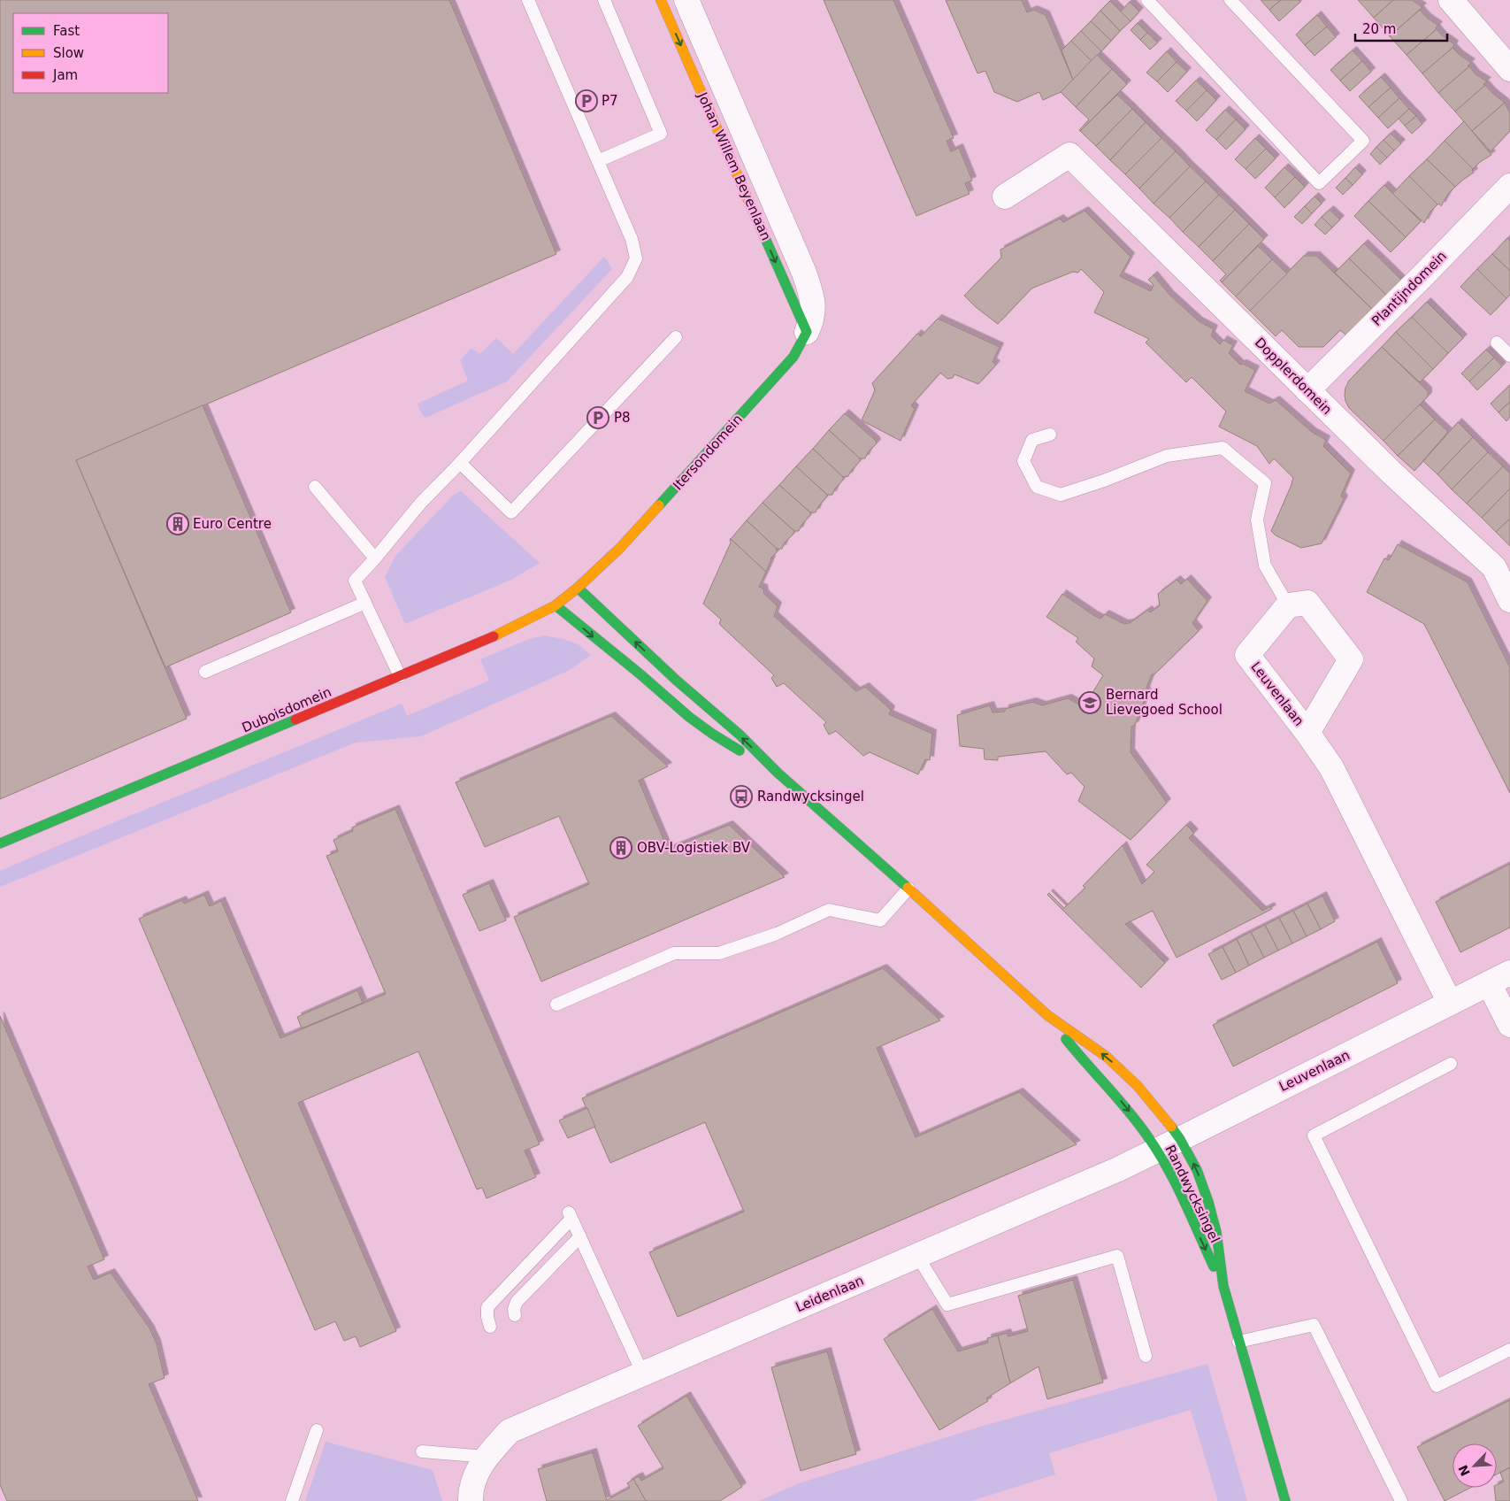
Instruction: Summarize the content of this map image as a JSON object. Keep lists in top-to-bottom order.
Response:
{
  "streets": {
    "street": [
      "Johan Willem Beyenlaan",
      "Plantijndomein",
      "Dopplerdomein",
      "Itersondomein",
      "Leuvenlaan",
      "Duboisdomein",
      "Randwycksingel",
      "Leidenlaan"
    ]
  },
  "crossings": [
    ["Johan Willem Beyenlaan", "Itersondomein"],
    ["Plantijndomein", "Dopplerdomein"],
    ["Itersondomein", "Duboisdomein"],
    ["Itersondomein", "Randwycksingel"],
    ["Leuvenlaan", "Randwycksingel"],
    ["Leuvenlaan", "Leidenlaan"],
    ["Duboisdomein", "Randwycksingel"],
    ["Randwycksingel", "Leidenlaan"]
  ],
  "places": {
    "parking": ["P7", "P8"],
    "building": ["Euro Centre", "OBV-Logistiek BV"],
    "school or university": ["Bernard Lievegoed School"],
    "bus stop": ["Randwycksingel"]
  },
  "legend": ["Fast", "Slow", "Jam"],
  "scale_bar": "20 m",
  "north": "bottom left"
}
